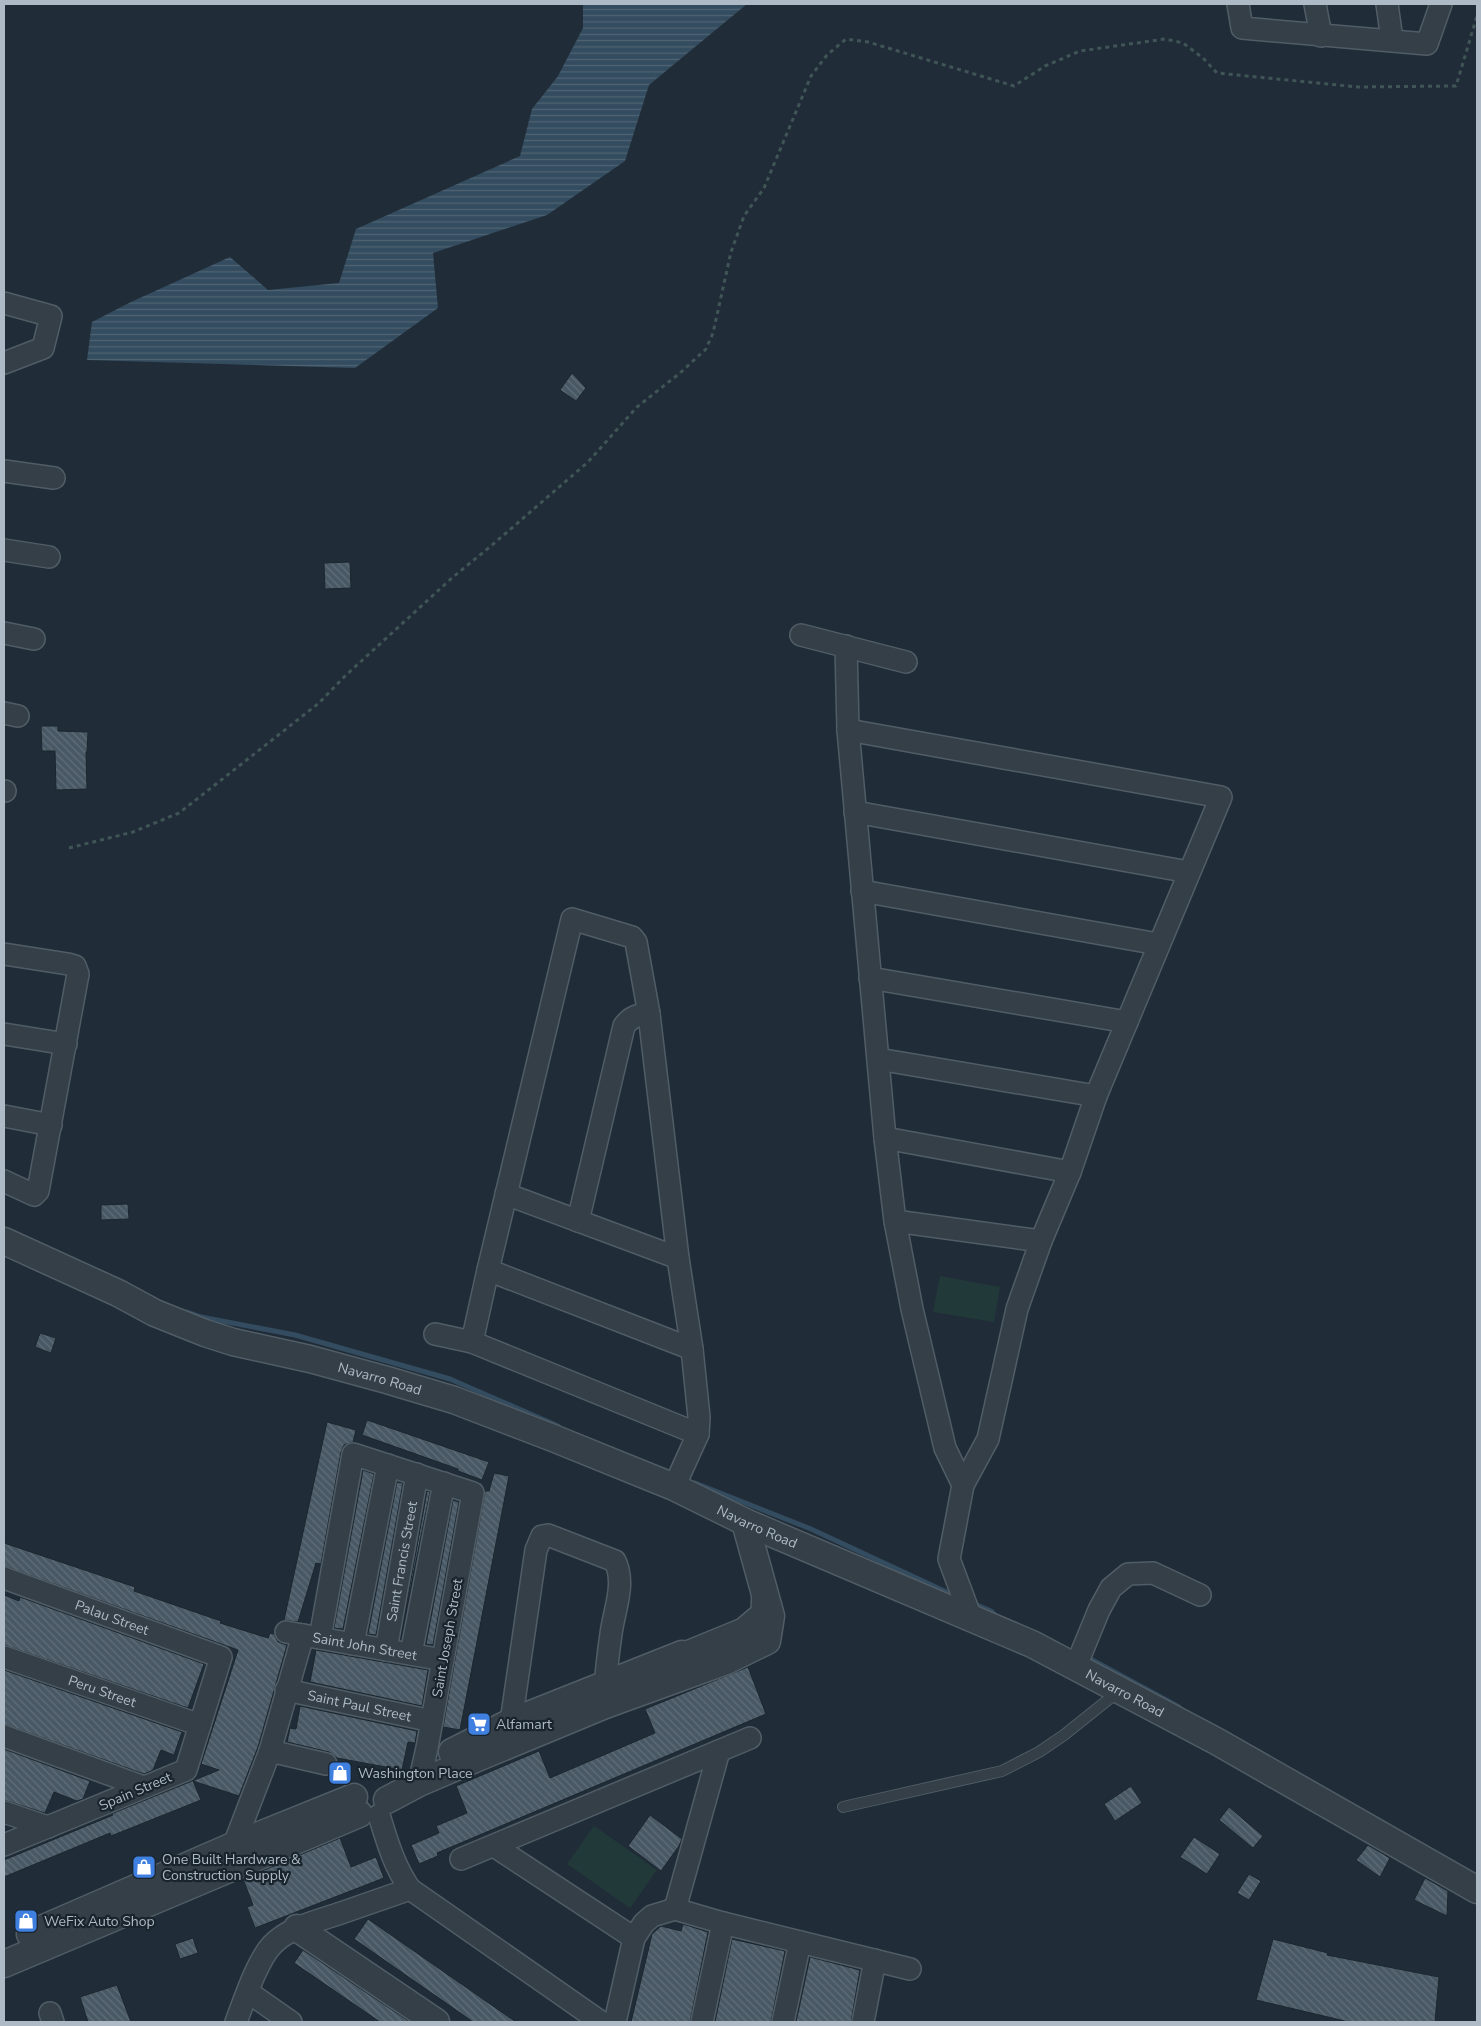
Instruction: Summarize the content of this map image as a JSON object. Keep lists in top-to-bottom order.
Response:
{
  "streets": {
    "street": [
      "Navarro Road",
      "Saint Francis Street",
      "Palau Street",
      "Saint Joseph Street",
      "Saint John Street",
      "Peru Street",
      "Saint Paul Street",
      "Spain Street"
    ]
  },
  "crossings": [
    ["Saint Francis Street", "Saint John Street"],
    ["Palau Street", "Spain Street"],
    ["Saint Joseph Street", "Saint John Street"],
    ["Saint Joseph Street", "Saint Paul Street"],
    ["Peru Street", "Spain Street"]
  ],
  "places": {
    "supermarket": ["Alfamart"],
    "shop": ["Washington Place", "One Built Hardware & Construction Supply", "WeFix Auto Shop"]
  }
}
